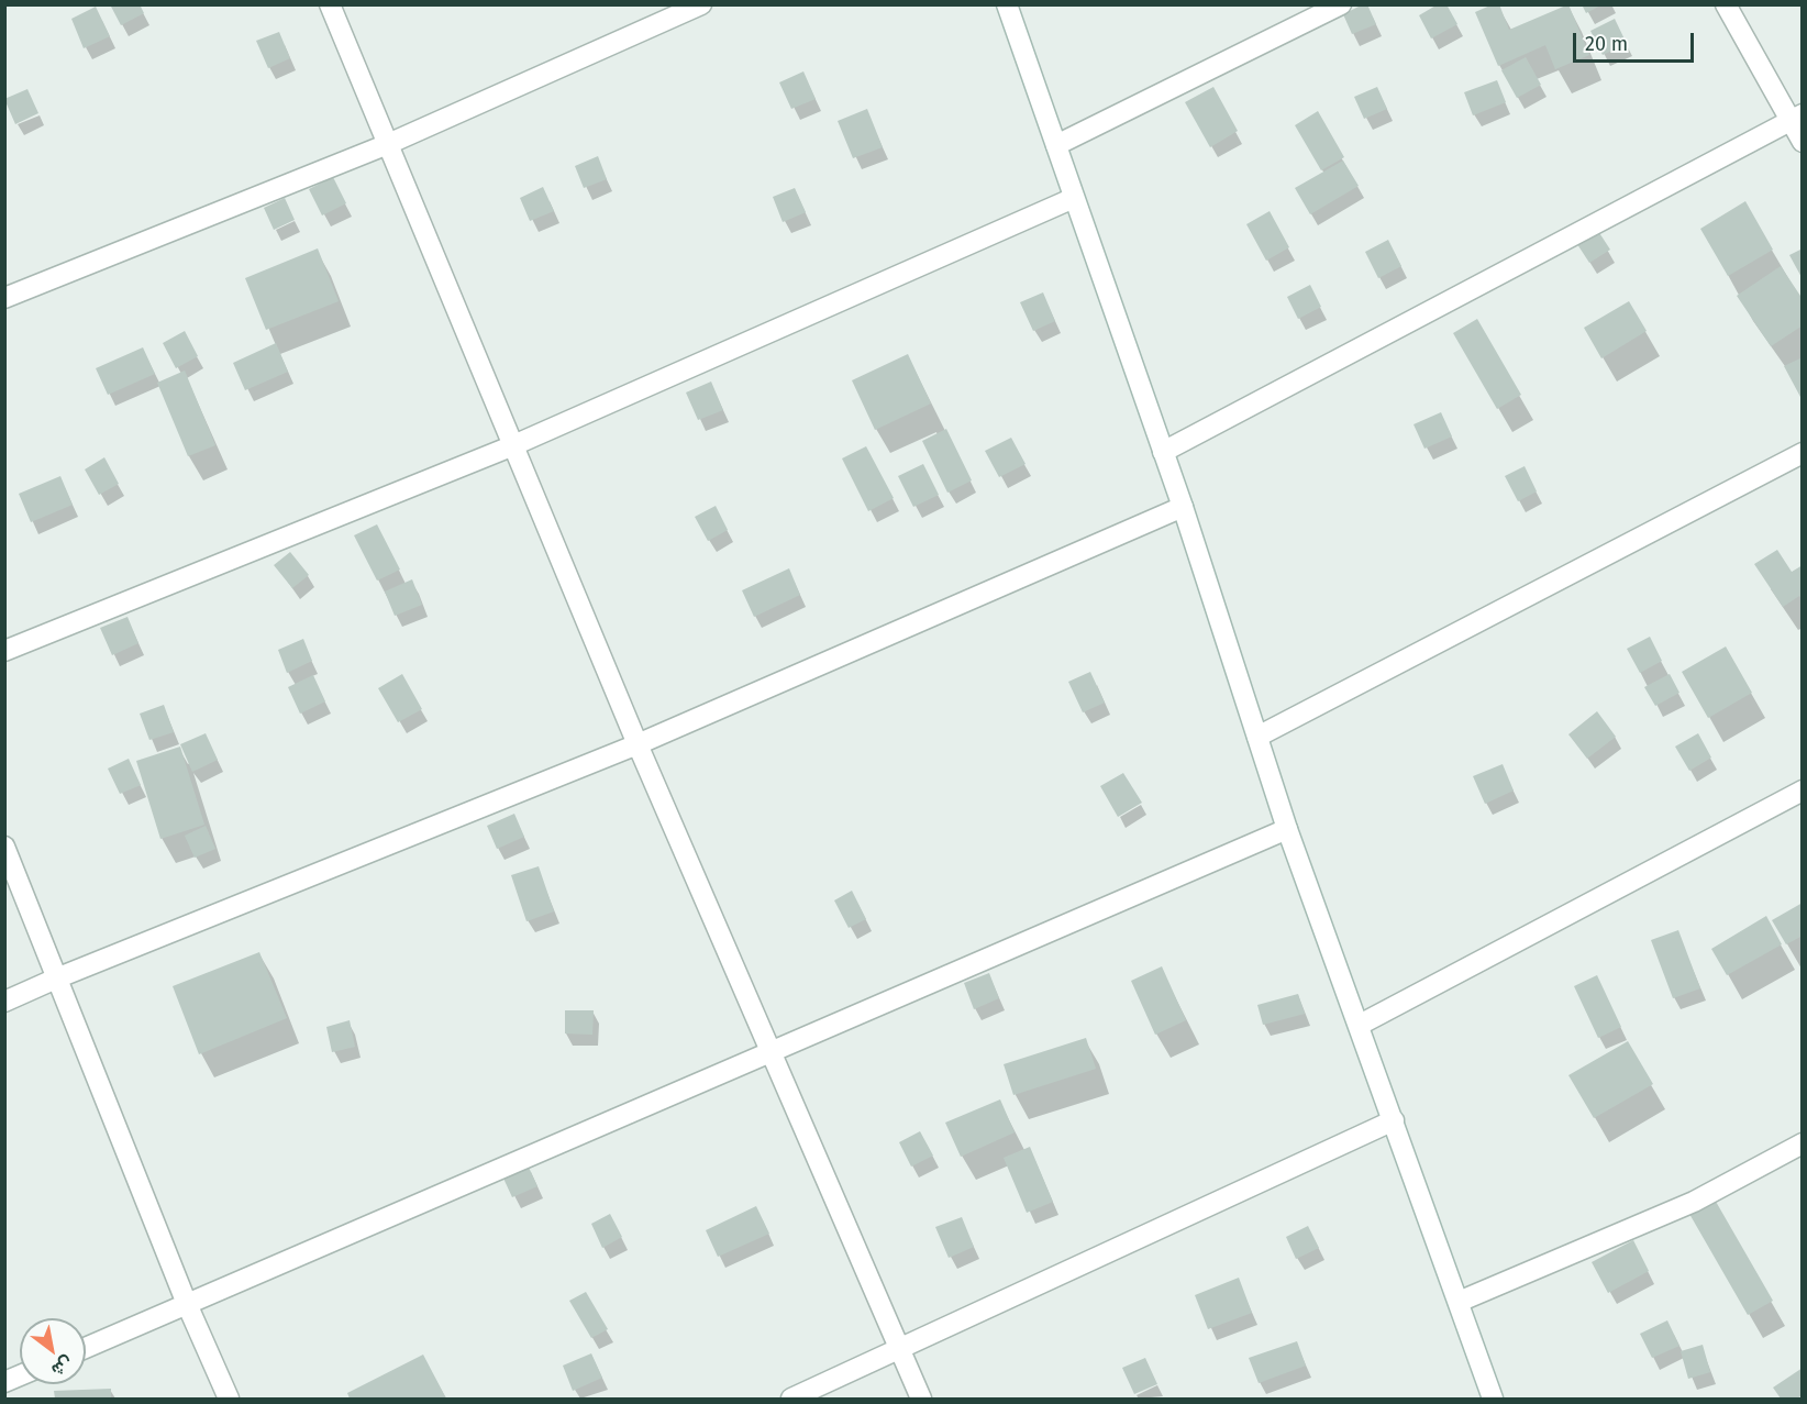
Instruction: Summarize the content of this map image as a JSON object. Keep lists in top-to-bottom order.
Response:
{
  "scale_bar": "20 m",
  "north": "bottom right"
}
